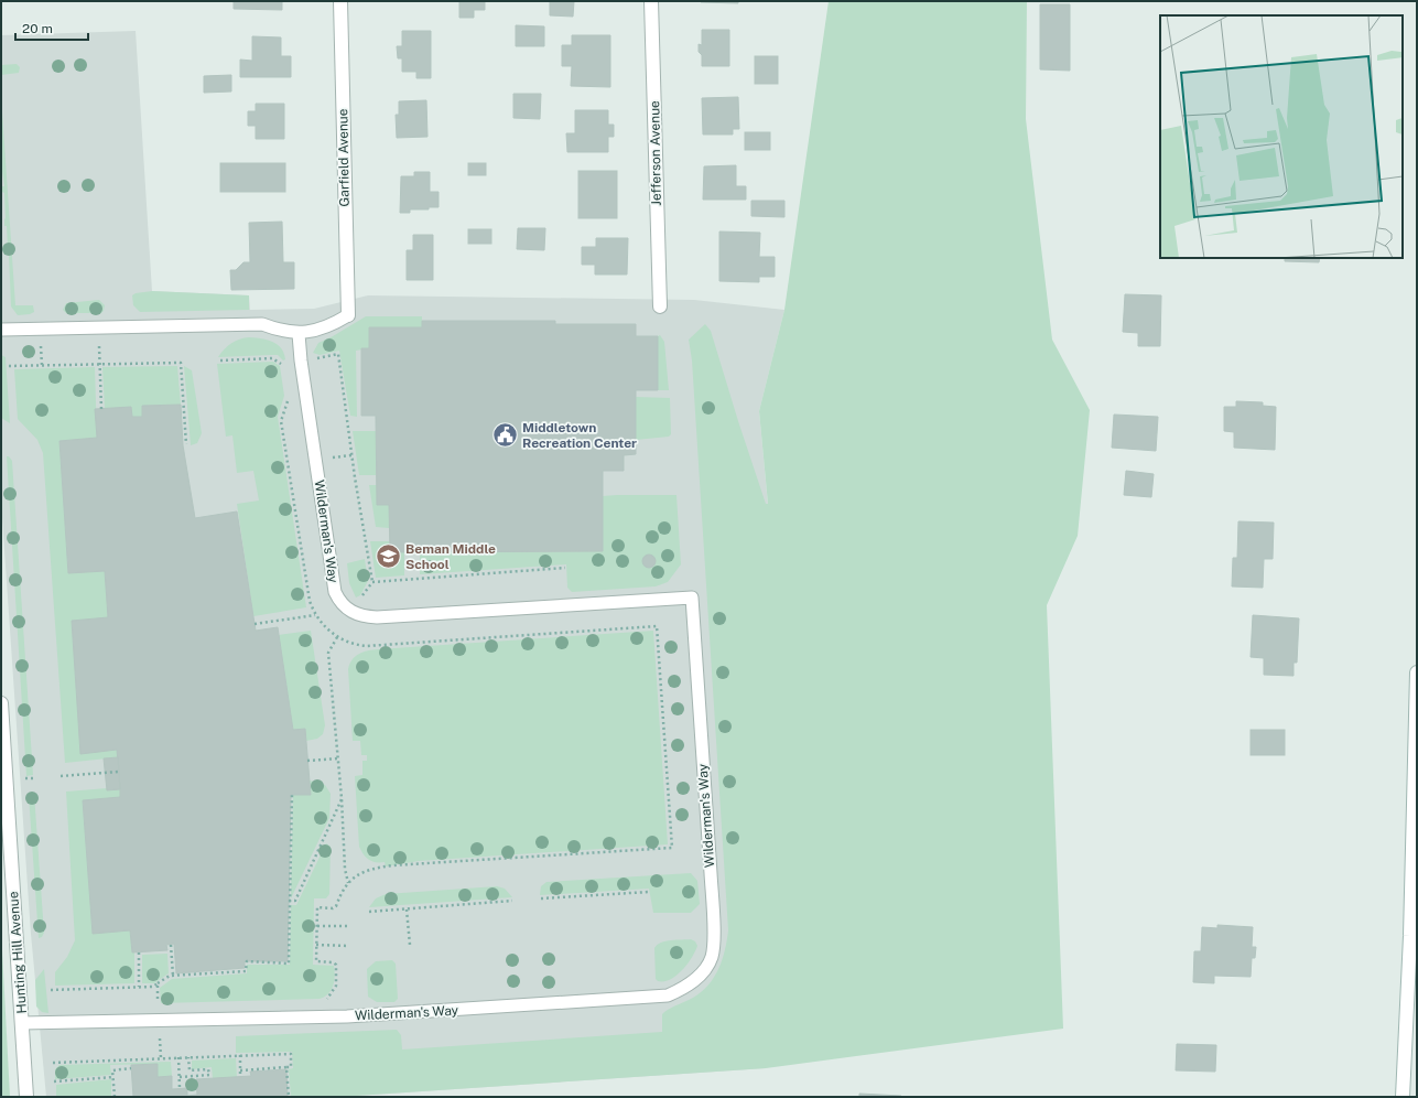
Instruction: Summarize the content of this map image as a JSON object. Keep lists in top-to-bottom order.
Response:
{
  "streets": {
    "street": ["Jefferson Avenue", "Garfield Avenue", "Hunting Hill Avenue"],
    "lane": ["Wilderman's Way"]
  },
  "crossings": [
    ["Wilderman's Way", "Hunting Hill Avenue"]
  ],
  "places": {
    "public building": ["Middletown Recreation Center"],
    "school or university": ["Beman Middle School"]
  },
  "scale_bar": "20 m"
}
